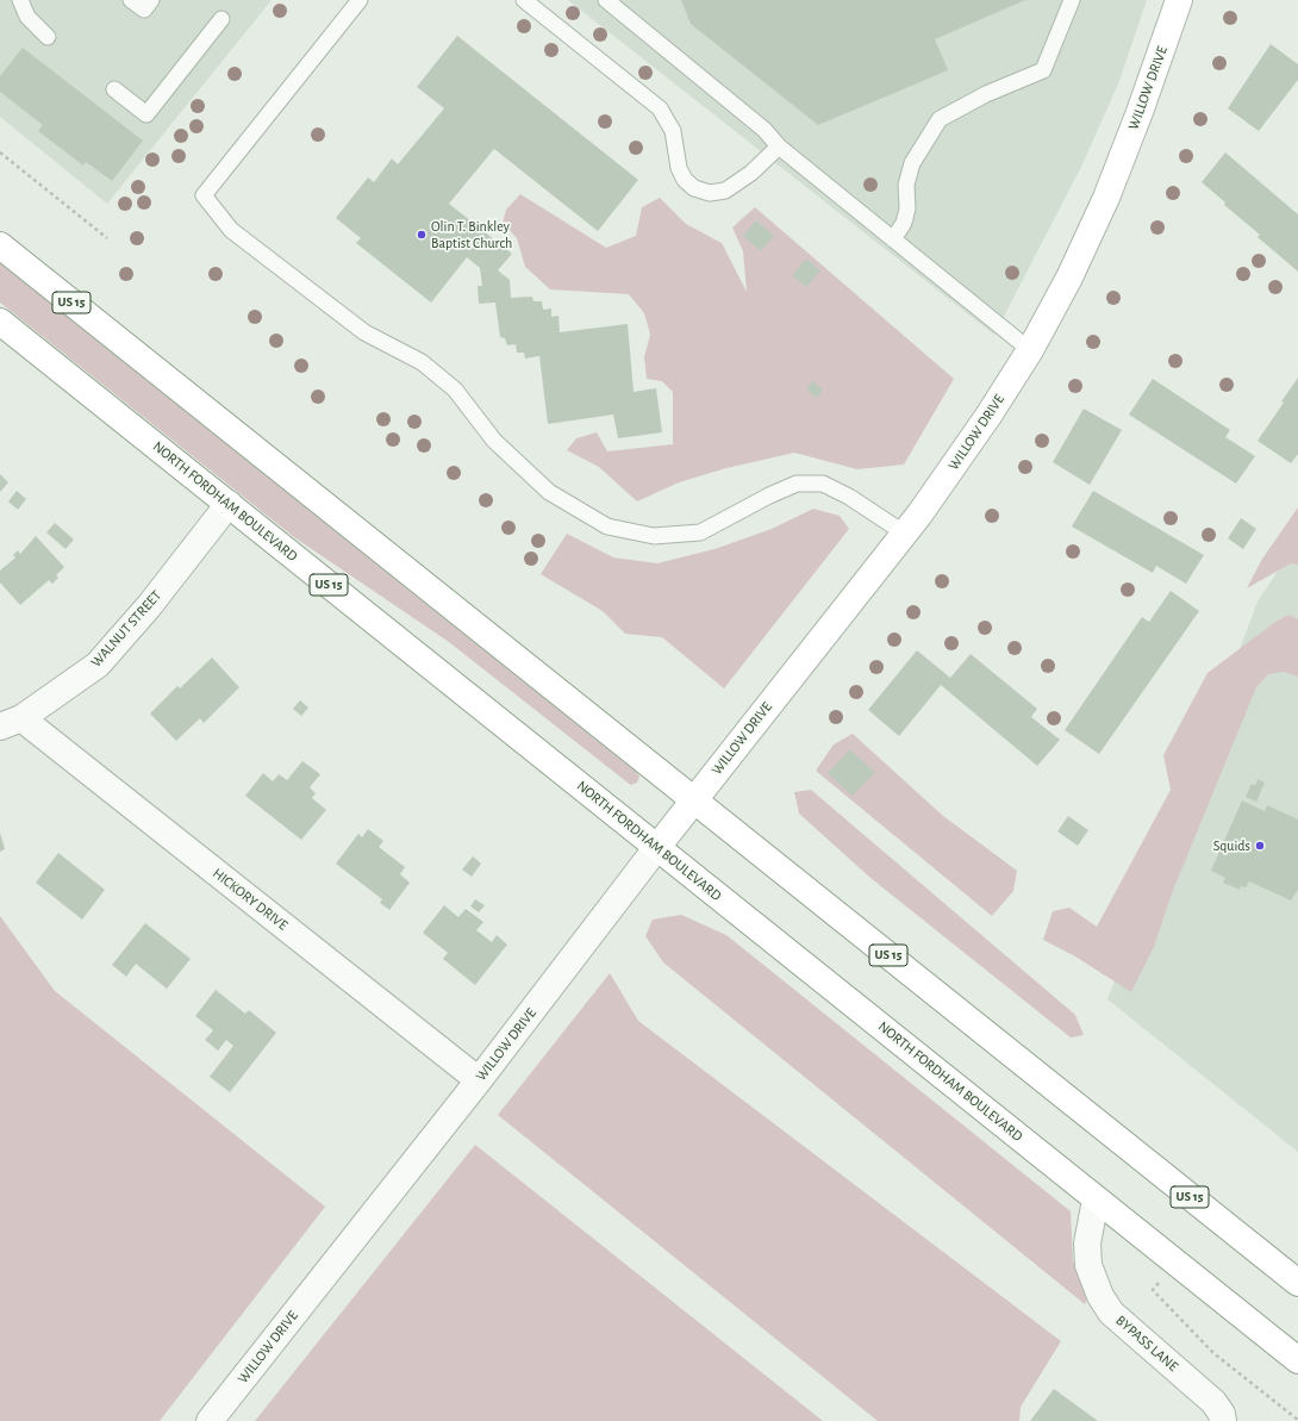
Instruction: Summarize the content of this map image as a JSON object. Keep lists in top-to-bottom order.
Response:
{
  "streets": {
    "main road": ["WILLOW DRIVE", "US 15", "NORTH FORDHAM BOULEVARD"],
    "street": ["WALNUT STREET", "HICKORY DRIVE", "BYPASS LANE"]
  },
  "crossings": [
    ["WILLOW DRIVE", "US 15"],
    ["WILLOW DRIVE", "NORTH FORDHAM BOULEVARD"],
    ["WILLOW DRIVE", "HICKORY DRIVE"],
    ["NORTH FORDHAM BOULEVARD", "WALNUT STREET"],
    ["NORTH FORDHAM BOULEVARD", "BYPASS LANE"],
    ["WALNUT STREET", "HICKORY DRIVE"]
  ],
  "places": ["Olin T. Binkley Baptist Church", "Squids"]
}
